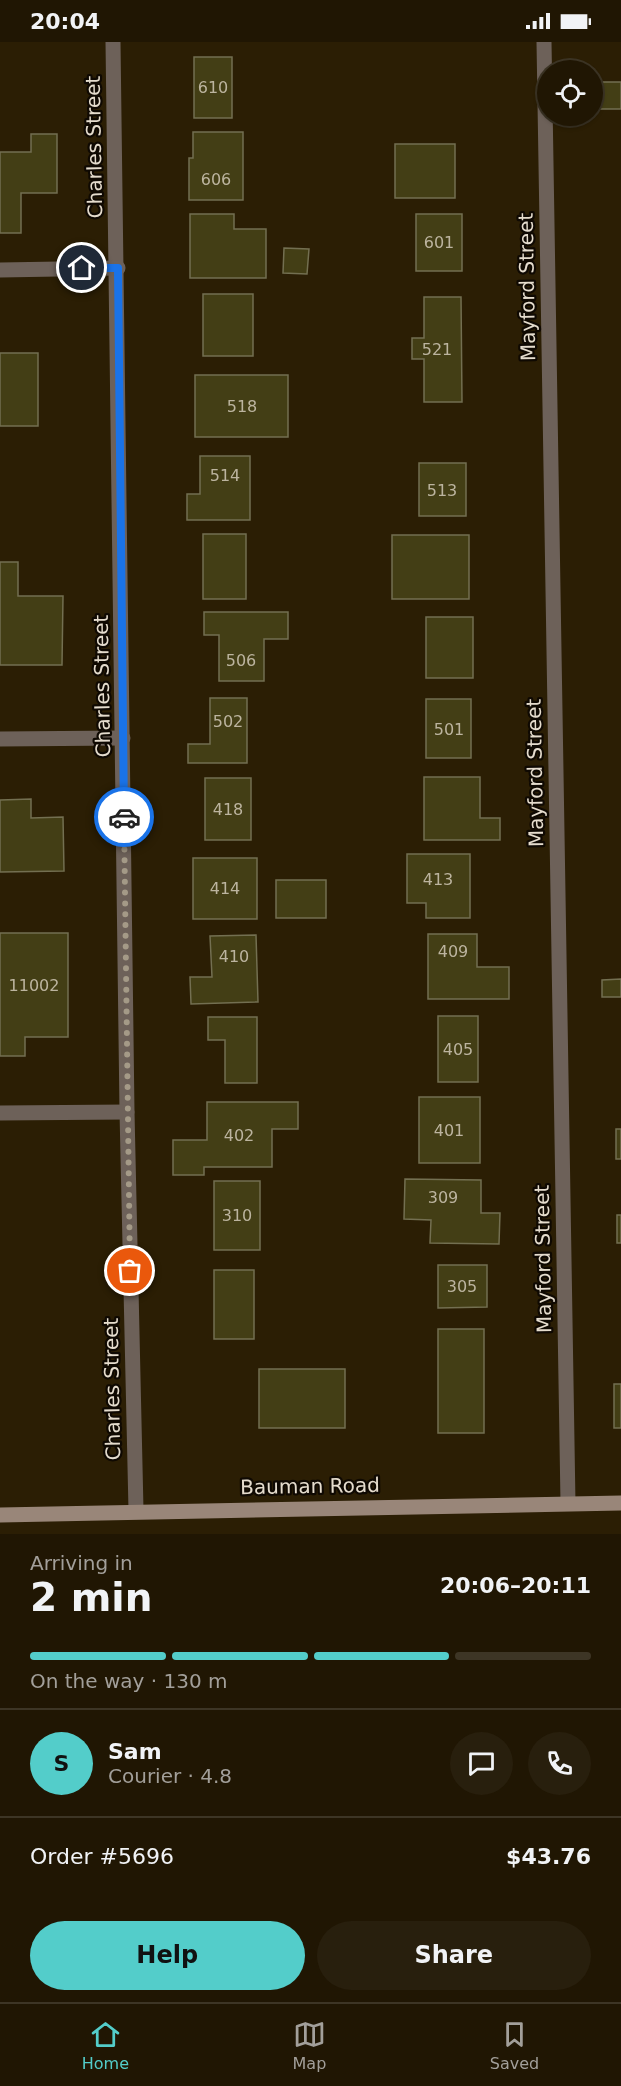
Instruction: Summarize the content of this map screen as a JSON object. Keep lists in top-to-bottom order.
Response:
{
  "streets": {
    "street": ["Charles Street", "Mayford Street", "Bauman Road"]
  },
  "crossings": [
    ["Charles Street", "Bauman Road"],
    ["Mayford Street", "Bauman Road"]
  ],
  "house_numbers": [
    "610",
    "606",
    "601",
    "521",
    "518",
    "514",
    "513",
    "506",
    "502",
    "501",
    "418",
    "413",
    "414",
    "409",
    "410",
    "11002",
    "405",
    "401",
    "402",
    "309",
    "310",
    "305"
  ],
  "page": {
    "status": "20:04",
    "heading": ["2 min", "Arriving in", "20:06–20:11"],
    "panel": [
      "Sam",
      "Courier · 4.8",
      "Order #5696",
      "$43.76"
    ],
    "bar": "On the way · 130 m",
    "round": "S",
    "buttons": ["Help", "Share"],
    "tabs": ["Home", "Map", "Saved"]
  }
}
